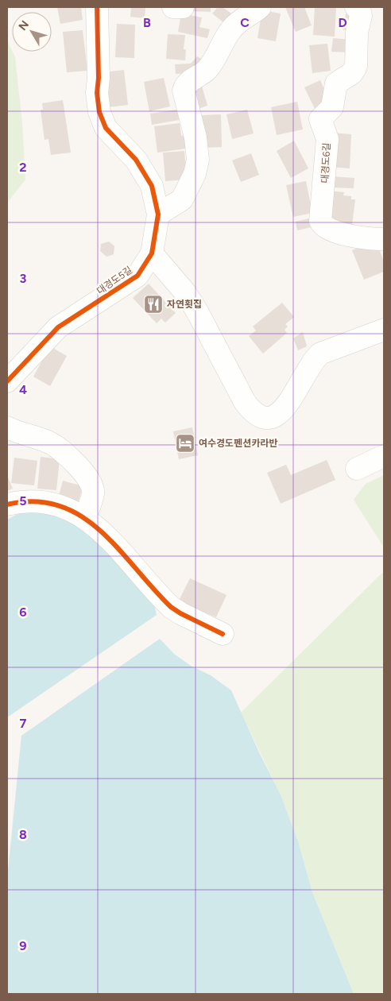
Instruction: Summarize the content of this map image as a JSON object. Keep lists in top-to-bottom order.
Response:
{
  "streets": {
    "street": ["대경도6길", "대경도5길"]
  },
  "places": {
    "restaurant": ["자연횟집"],
    "hotel": ["여수경도펜션카라반"]
  },
  "north": "top left",
  "grid": {
    "columns": ["B", "C", "D"],
    "rows": [
      "2",
      "3",
      "4",
      "5",
      "6",
      "7",
      "8",
      "9"
    ]
  }
}
